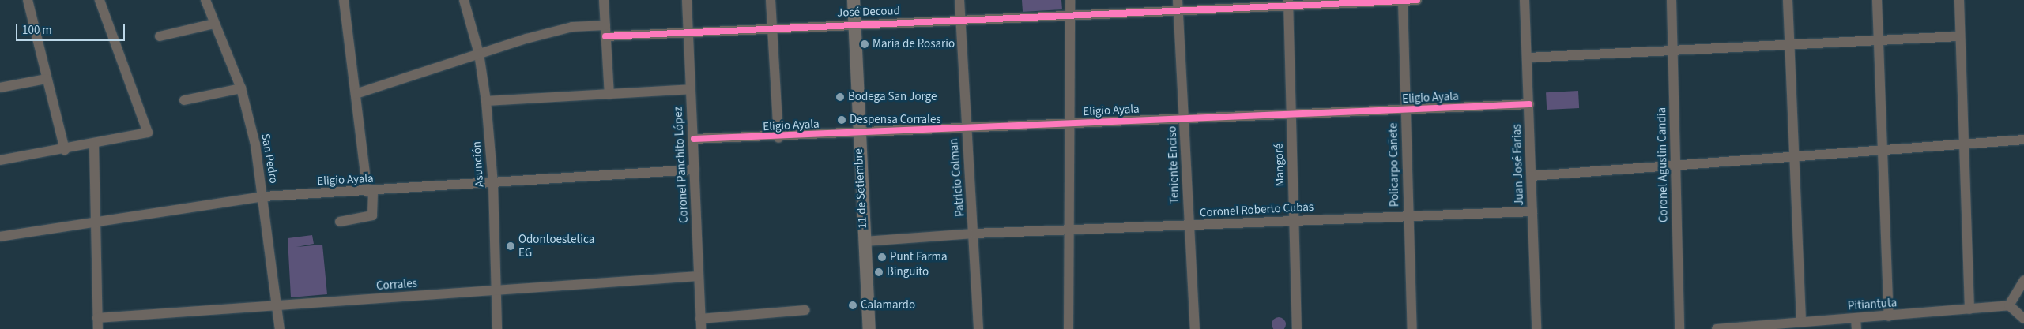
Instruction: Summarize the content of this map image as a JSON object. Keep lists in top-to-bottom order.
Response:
{
  "streets": {
    "main road": ["11 de Setiembre"],
    "street": [
      "José Decoud",
      "Eligio Ayala",
      "San Pedro",
      "Asunción",
      "Coronel Panchito López",
      "Teniente Enciso",
      "Mangoré",
      "Policarpo Cañete",
      "Juan José Farias",
      "Coronel Agustin Candia",
      "Patricio Colman",
      "Coronel Roberto Cubas",
      "Corrales",
      "Pitiantuta"
    ]
  },
  "crossings": [
    ["José Decoud", "Coronel Panchito López"],
    ["José Decoud", "Teniente Enciso"],
    ["José Decoud", "Mangoré"],
    ["José Decoud", "Policarpo Cañete"],
    ["José Decoud", "Patricio Colman"],
    ["José Decoud", "11 de Setiembre"],
    ["Eligio Ayala", "San Pedro"],
    ["Eligio Ayala", "Asunción"],
    ["Eligio Ayala", "Coronel Panchito López"],
    ["Eligio Ayala", "Teniente Enciso"],
    ["Eligio Ayala", "Mangoré"],
    ["Eligio Ayala", "Policarpo Cañete"],
    ["Eligio Ayala", "Juan José Farias"],
    ["Eligio Ayala", "Patricio Colman"],
    ["Eligio Ayala", "11 de Setiembre"],
    ["San Pedro", "Corrales"],
    ["Asunción", "Corrales"],
    ["Coronel Panchito López", "Corrales"],
    ["Teniente Enciso", "Coronel Roberto Cubas"],
    ["Mangoré", "Coronel Roberto Cubas"],
    ["Policarpo Cañete", "Coronel Roberto Cubas"],
    ["Juan José Farias", "Coronel Roberto Cubas"],
    ["Patricio Colman", "Coronel Roberto Cubas"],
    ["11 de Setiembre", "Coronel Roberto Cubas"]
  ],
  "places": [
    "Maria de Rosario",
    "Bodega San Jorge",
    "Despensa Corrales",
    "Odontoestetica EG",
    "Punt Farma",
    "Binguito",
    "Calamardo"
  ],
  "scale_bar": "100 m"
}
